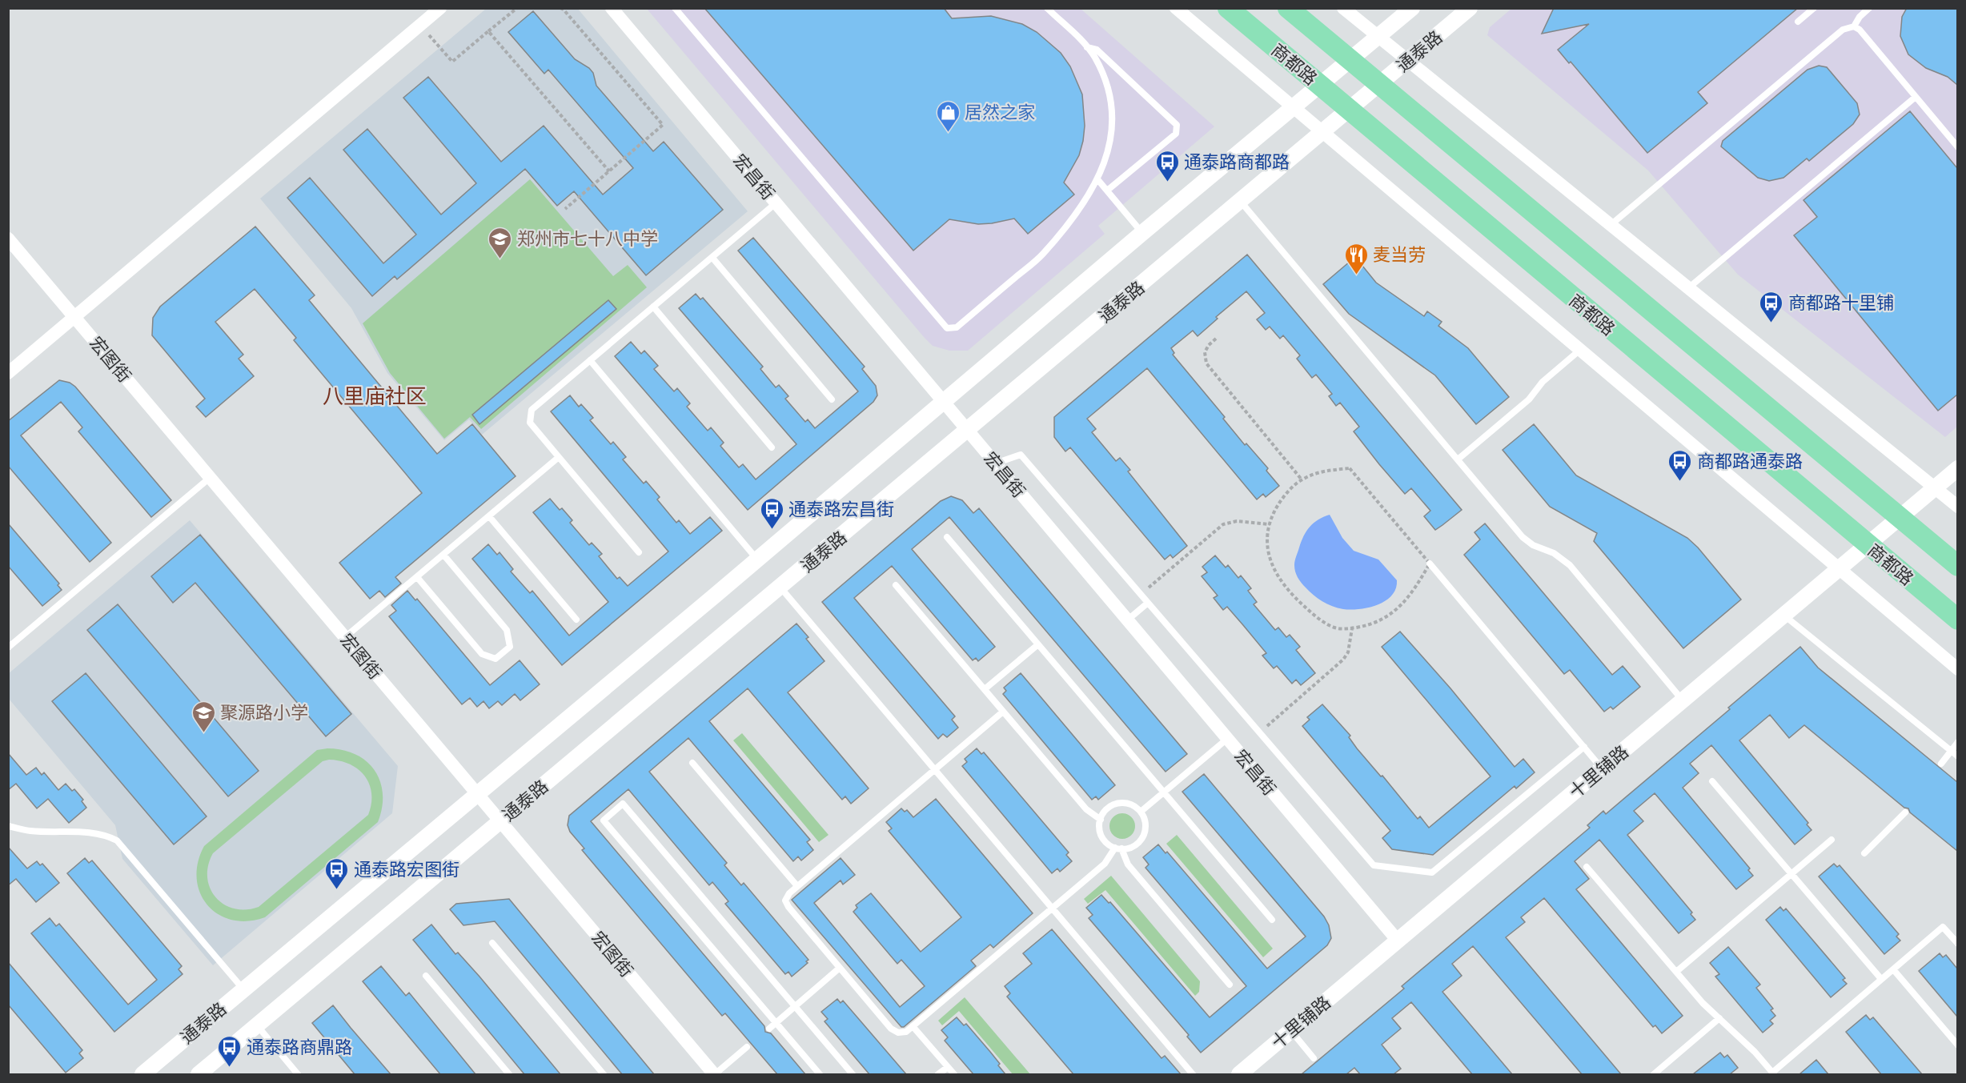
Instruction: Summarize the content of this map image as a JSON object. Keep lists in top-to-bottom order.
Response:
{
  "streets": {
    "main road": ["商都路"],
    "street": [
      "通泰路",
      "宏昌街",
      "宏图街",
      "十里铺路"
    ]
  },
  "crossings": [
    ["通泰路", "商都路"],
    ["通泰路", "宏昌街"],
    ["通泰路", "宏图街"],
    ["商都路", "十里铺路"],
    ["宏昌街", "十里铺路"]
  ],
  "districts": ["八里庙社区"],
  "places": {
    "shop": ["居然之家"],
    "bus stop": [
      "通泰路商都路",
      "商都路十里铺",
      "商都路通泰路",
      "通泰路宏昌街",
      "通泰路宏图街",
      "通泰路商鼎路"
    ],
    "school or university": ["郑州市七十八中学", "聚源路小学"],
    "restaurant": ["麦当劳"]
  }
}
